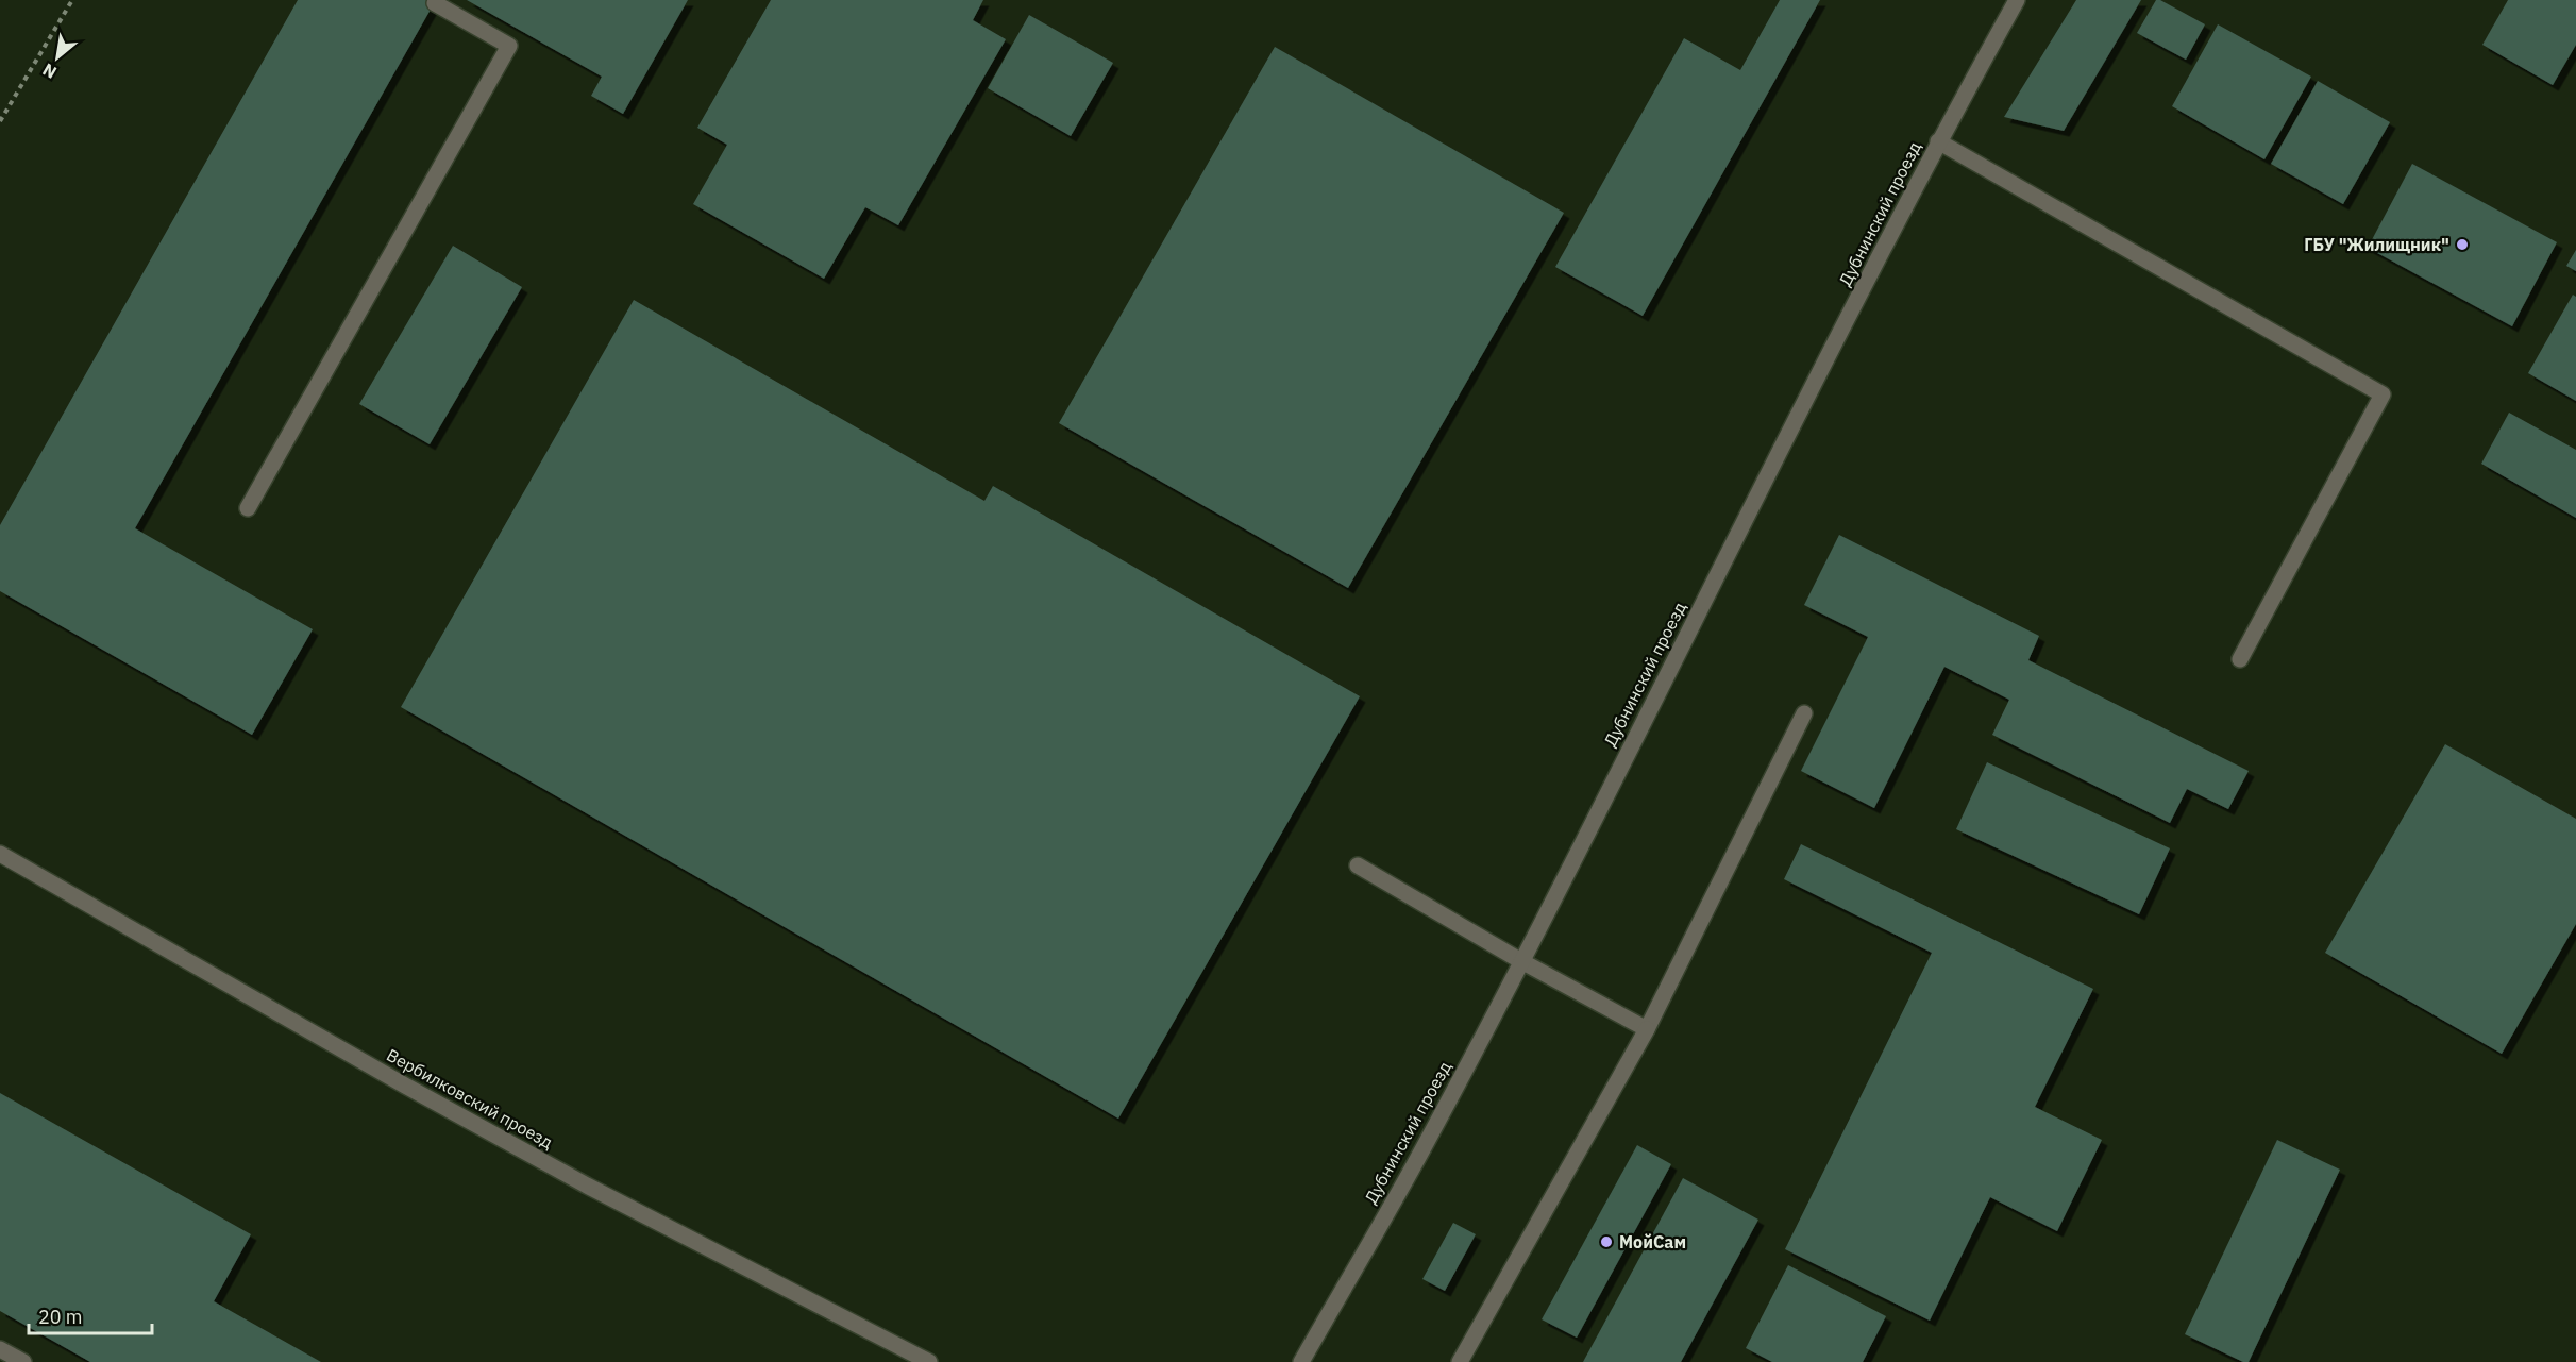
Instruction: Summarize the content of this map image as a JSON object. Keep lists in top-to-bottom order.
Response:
{
  "streets": {
    "street": ["Дубнинский проезд", "Вербилковский проезд"]
  },
  "places": ["ГБУ \"Жилищник\"", "МойСам"],
  "scale_bar": "20 m",
  "north": "bottom left"
}
